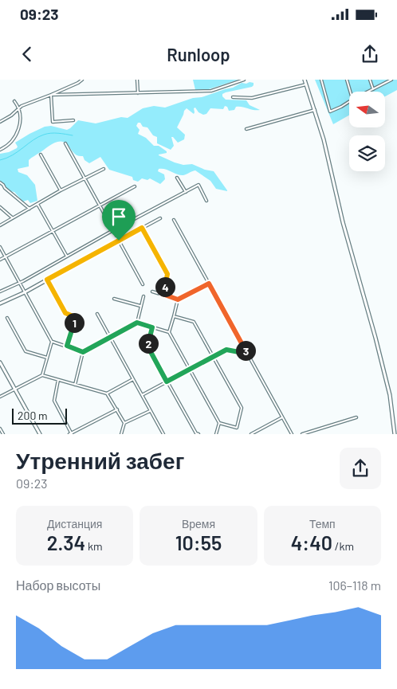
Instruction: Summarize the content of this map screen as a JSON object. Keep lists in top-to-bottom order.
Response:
{
  "scale_bar": "200 m",
  "north": "left",
  "page": {
    "status": "09:23",
    "header": "Runloop",
    "pins": [
      "4",
      "1",
      "2",
      "3"
    ],
    "scale": "200 m",
    "heading": ["Утренний забег", "09:23"],
    "stats": [
      ["Дистанция", "2.34 km"],
      ["Время", "10:55"],
      ["Темп", "4:40 /km"]
    ],
    "chart": ["Набор высоты", "106–118 m"]
  }
}
